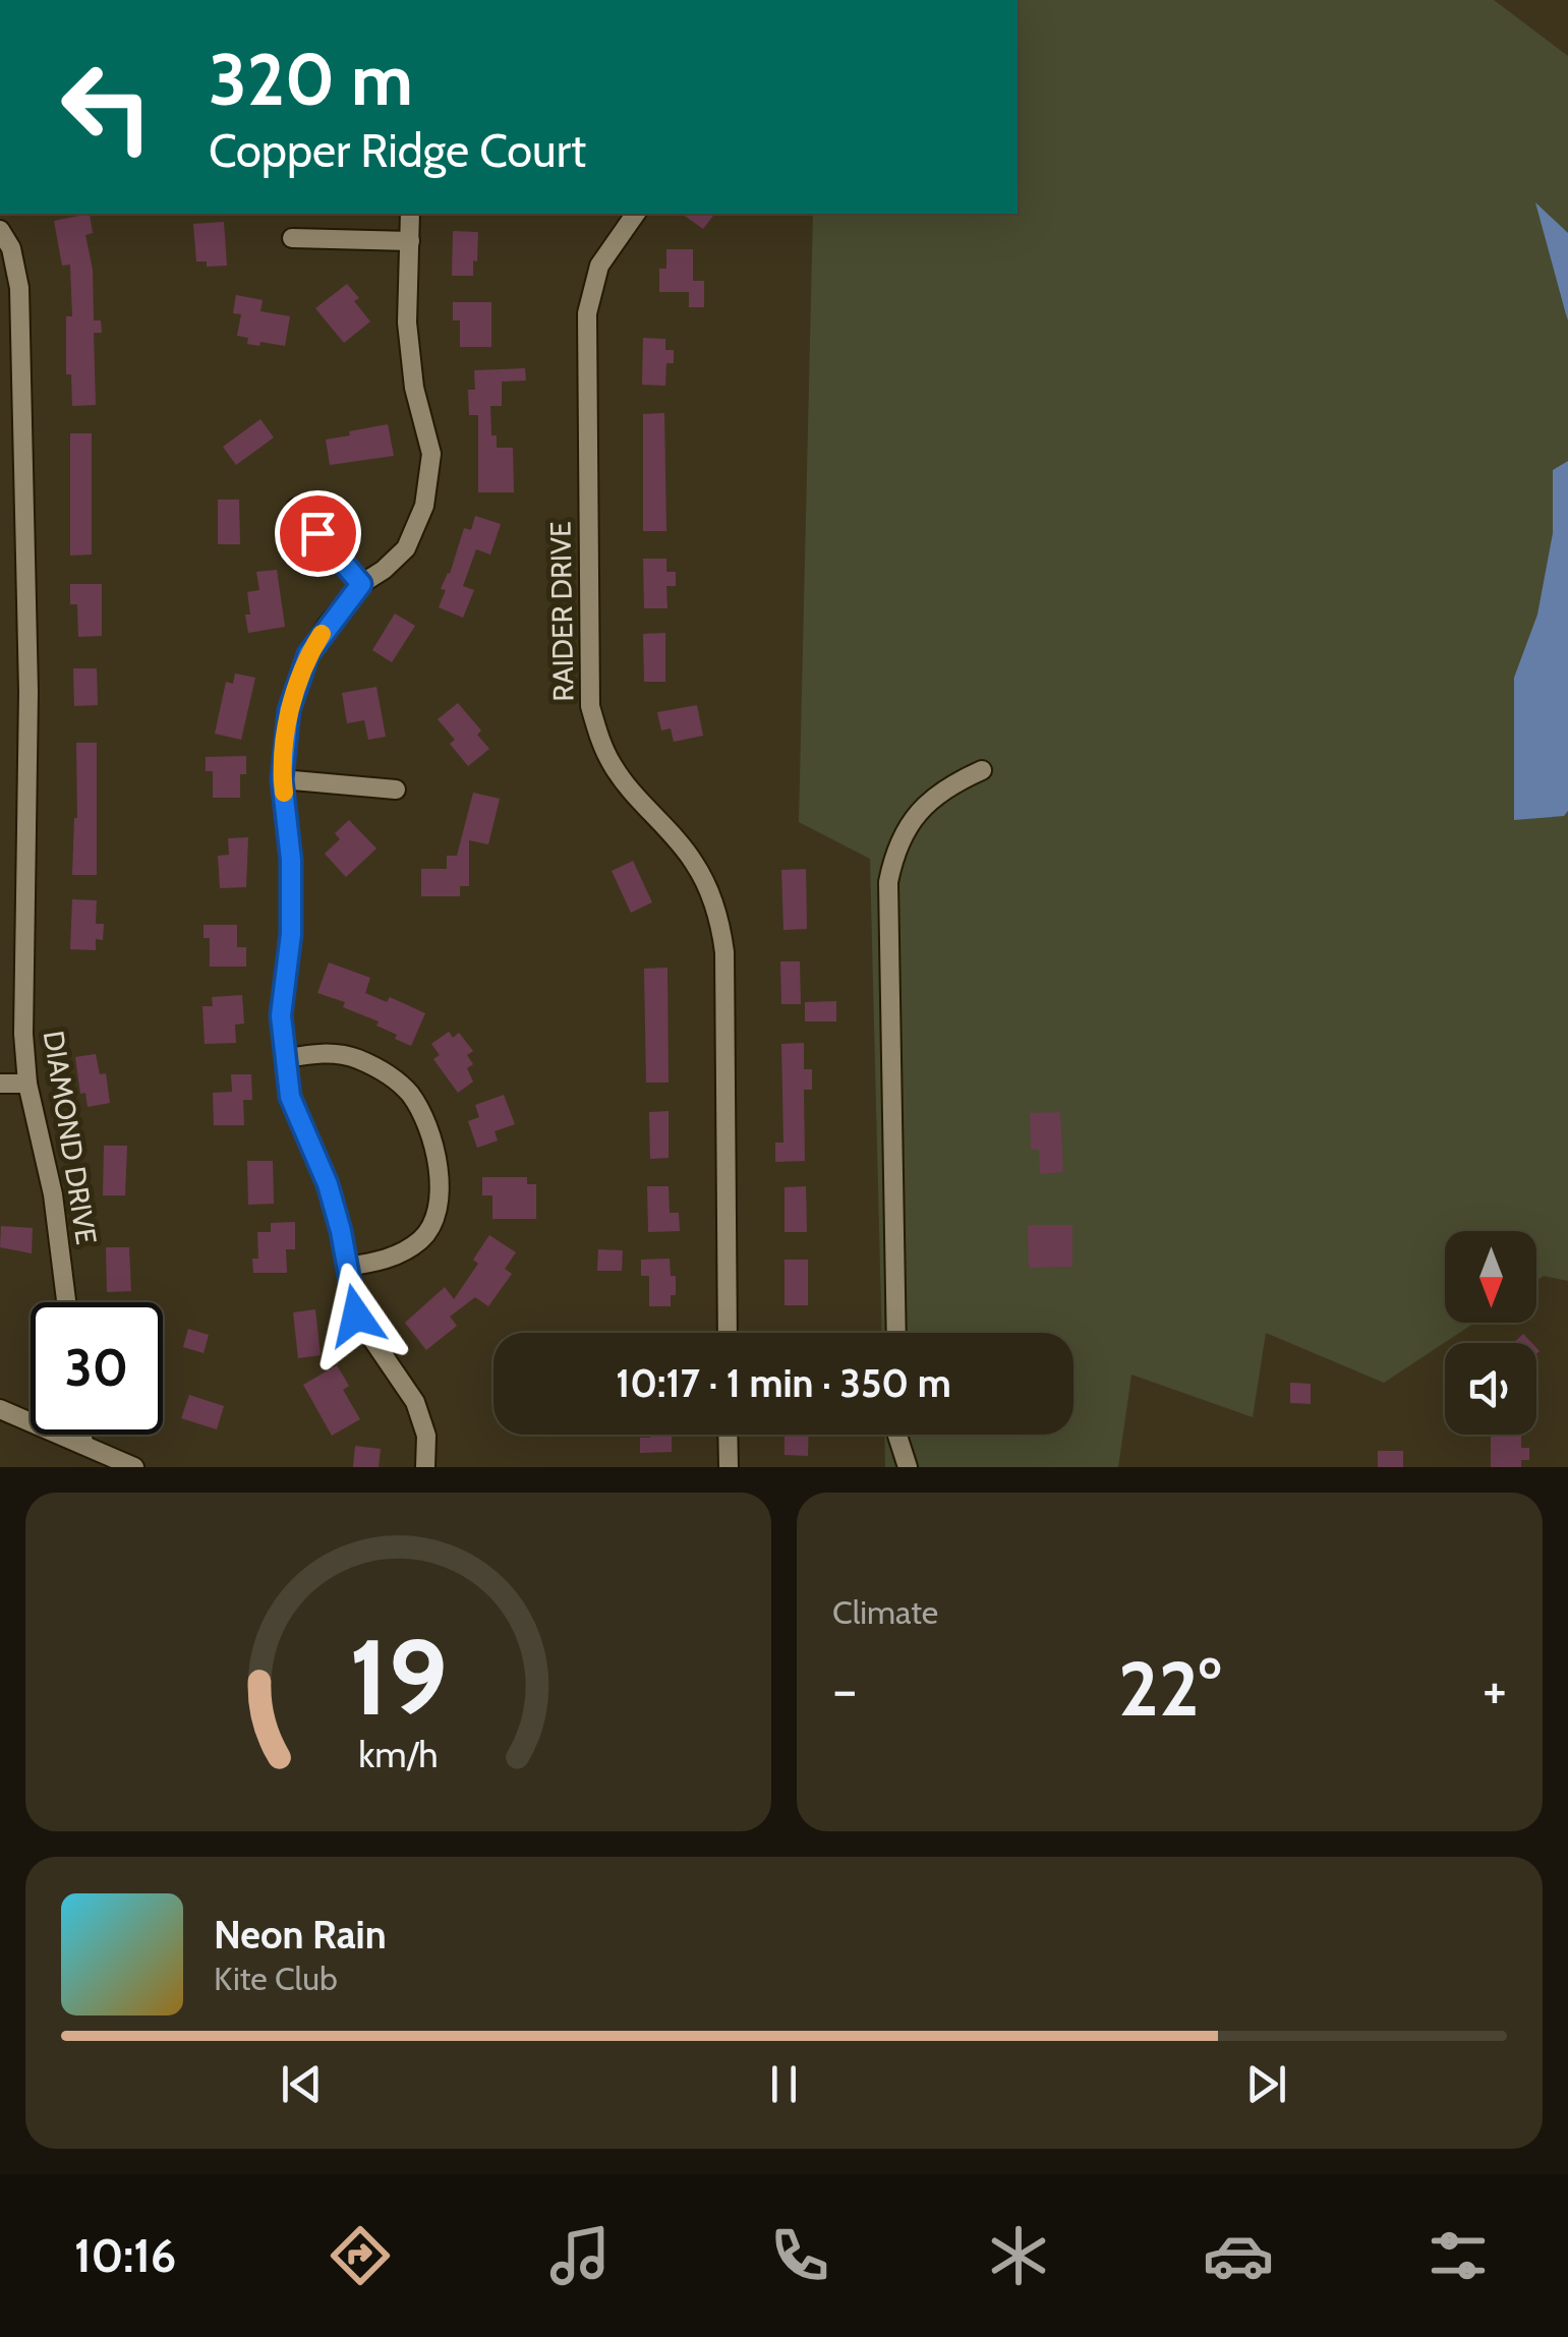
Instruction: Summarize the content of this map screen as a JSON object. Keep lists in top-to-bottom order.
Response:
{
  "streets": {
    "street": ["RAIDER DRIVE", "DIAMOND DRIVE"]
  },
  "north": "bottom",
  "page": {
    "turn": ["320 m", "Copper Ridge Court"],
    "limit": "30",
    "trip": "10:17 · 1 min · 350 m",
    "tile": "Climate",
    "heat": ["−", "22°", "+"],
    "song": ["Neon Rain", "Kite Club"],
    "tabs": "10:16",
    "gauge": ["19", "km/h"]
  }
}
